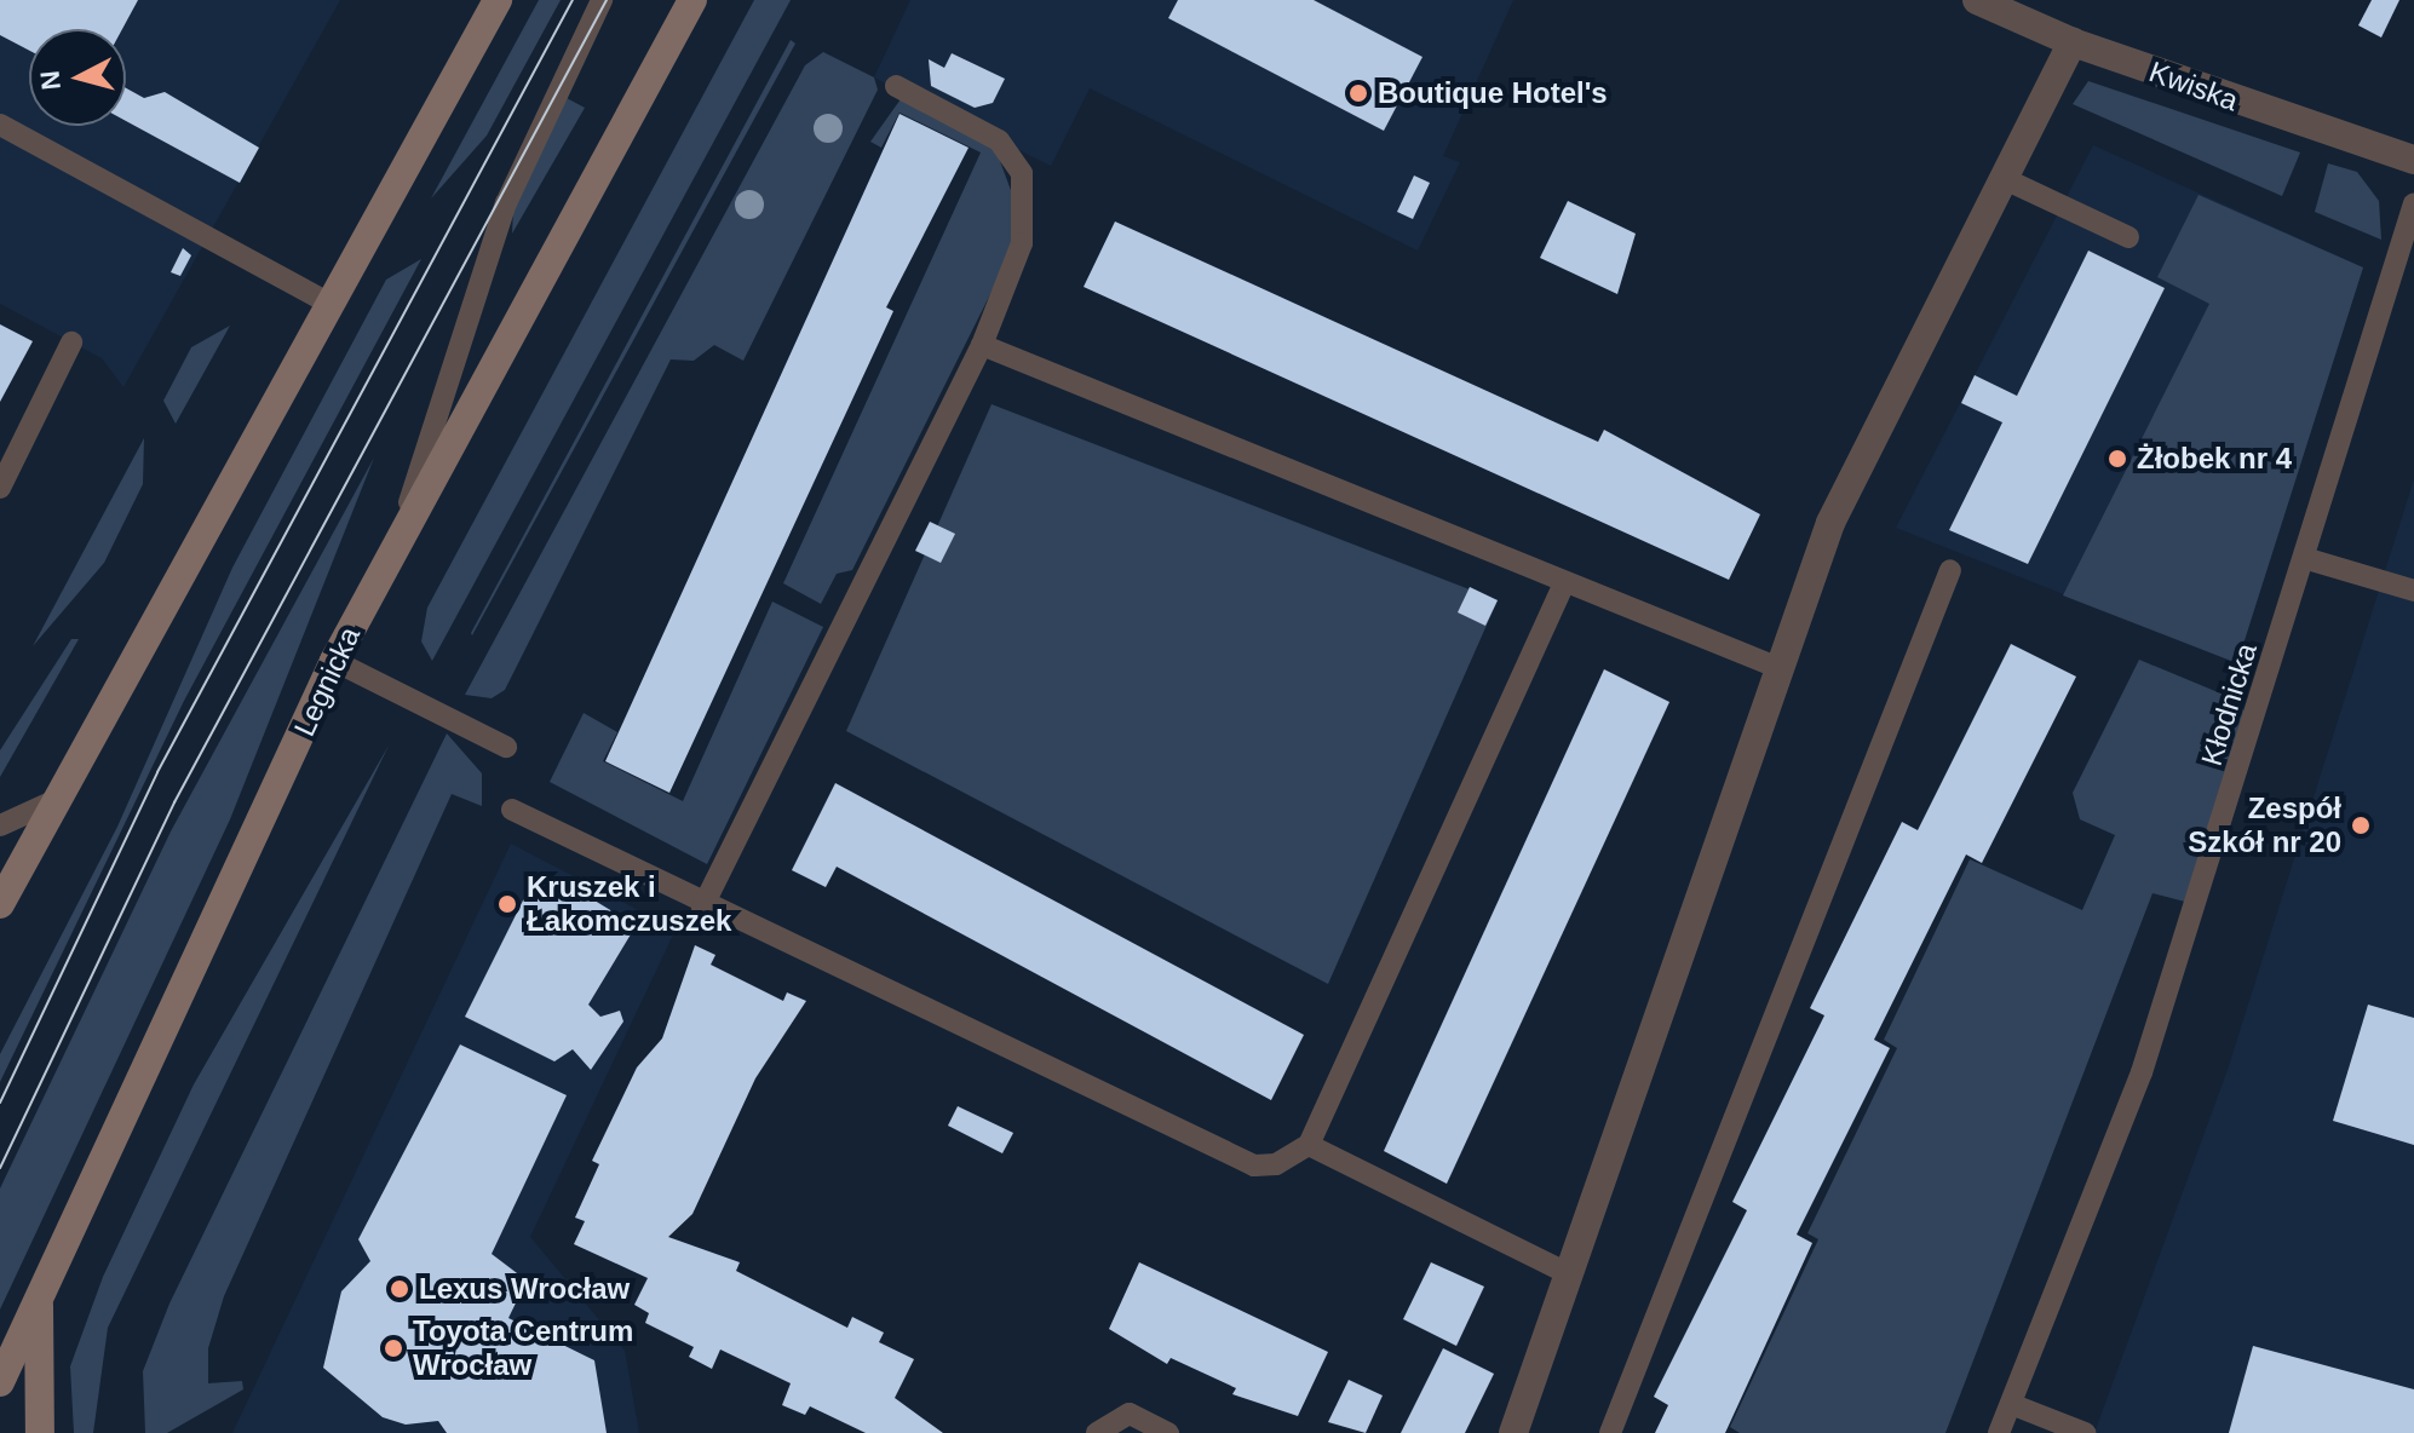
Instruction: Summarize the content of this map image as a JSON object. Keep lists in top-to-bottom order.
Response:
{
  "streets": {
    "main road": ["Legnicka"],
    "street": ["Kwiska"],
    "lane": ["Kłodnicka"]
  },
  "places": [
    "Boutique Hotel's",
    "Żłobek nr 4",
    "Zespół Szkół nr 20",
    "Kruszek i Łakomczuszek",
    "Lexus Wrocław",
    "Toyota Centrum Wrocław"
  ],
  "north": "left"
}
